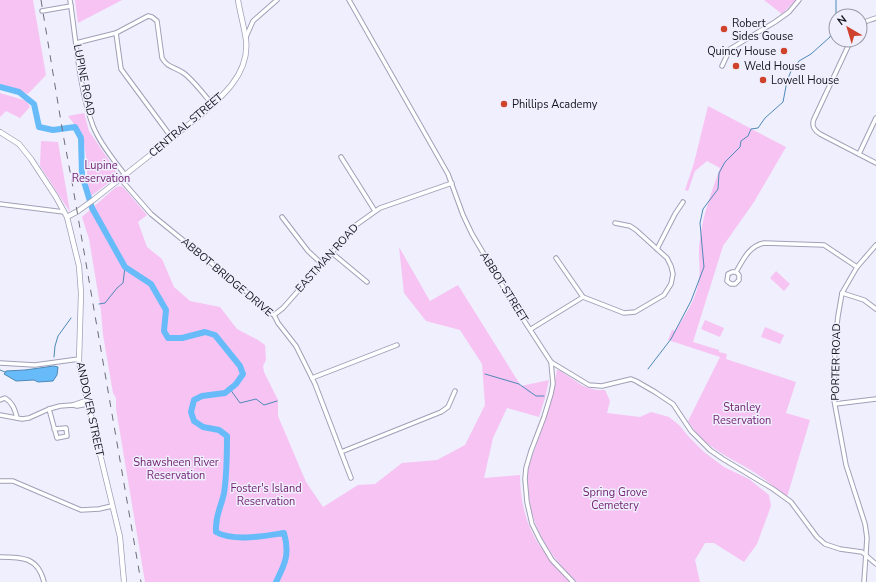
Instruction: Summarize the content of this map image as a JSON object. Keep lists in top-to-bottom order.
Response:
{
  "streets": {
    "main road": ["CENTRAL STREET", "ANDOVER STREET"],
    "street": [
      "LUPINE ROAD",
      "EASTMAN ROAD",
      "ABBOT BRIDGE DRIVE",
      "ABBOT STREET",
      "PORTER ROAD"
    ]
  },
  "crossings": [
    ["LUPINE ROAD", "CENTRAL STREET"],
    ["LUPINE ROAD", "ABBOT BRIDGE DRIVE"],
    ["CENTRAL STREET", "ABBOT BRIDGE DRIVE"],
    ["CENTRAL STREET", "ANDOVER STREET"],
    ["EASTMAN ROAD", "ABBOT BRIDGE DRIVE"],
    ["EASTMAN ROAD", "ABBOT STREET"]
  ],
  "parks": [
    "Lupine Reservation",
    "Stanley Reservation",
    "Shawsheen River Reservation",
    "Foster's Island Reservation",
    "Spring Grove Cemetery"
  ],
  "places": [
    "Robert Sides Gouse",
    "Quincy House",
    "Weld House",
    "Lowell House",
    "Phillips Academy"
  ],
  "north": "top left"
}
